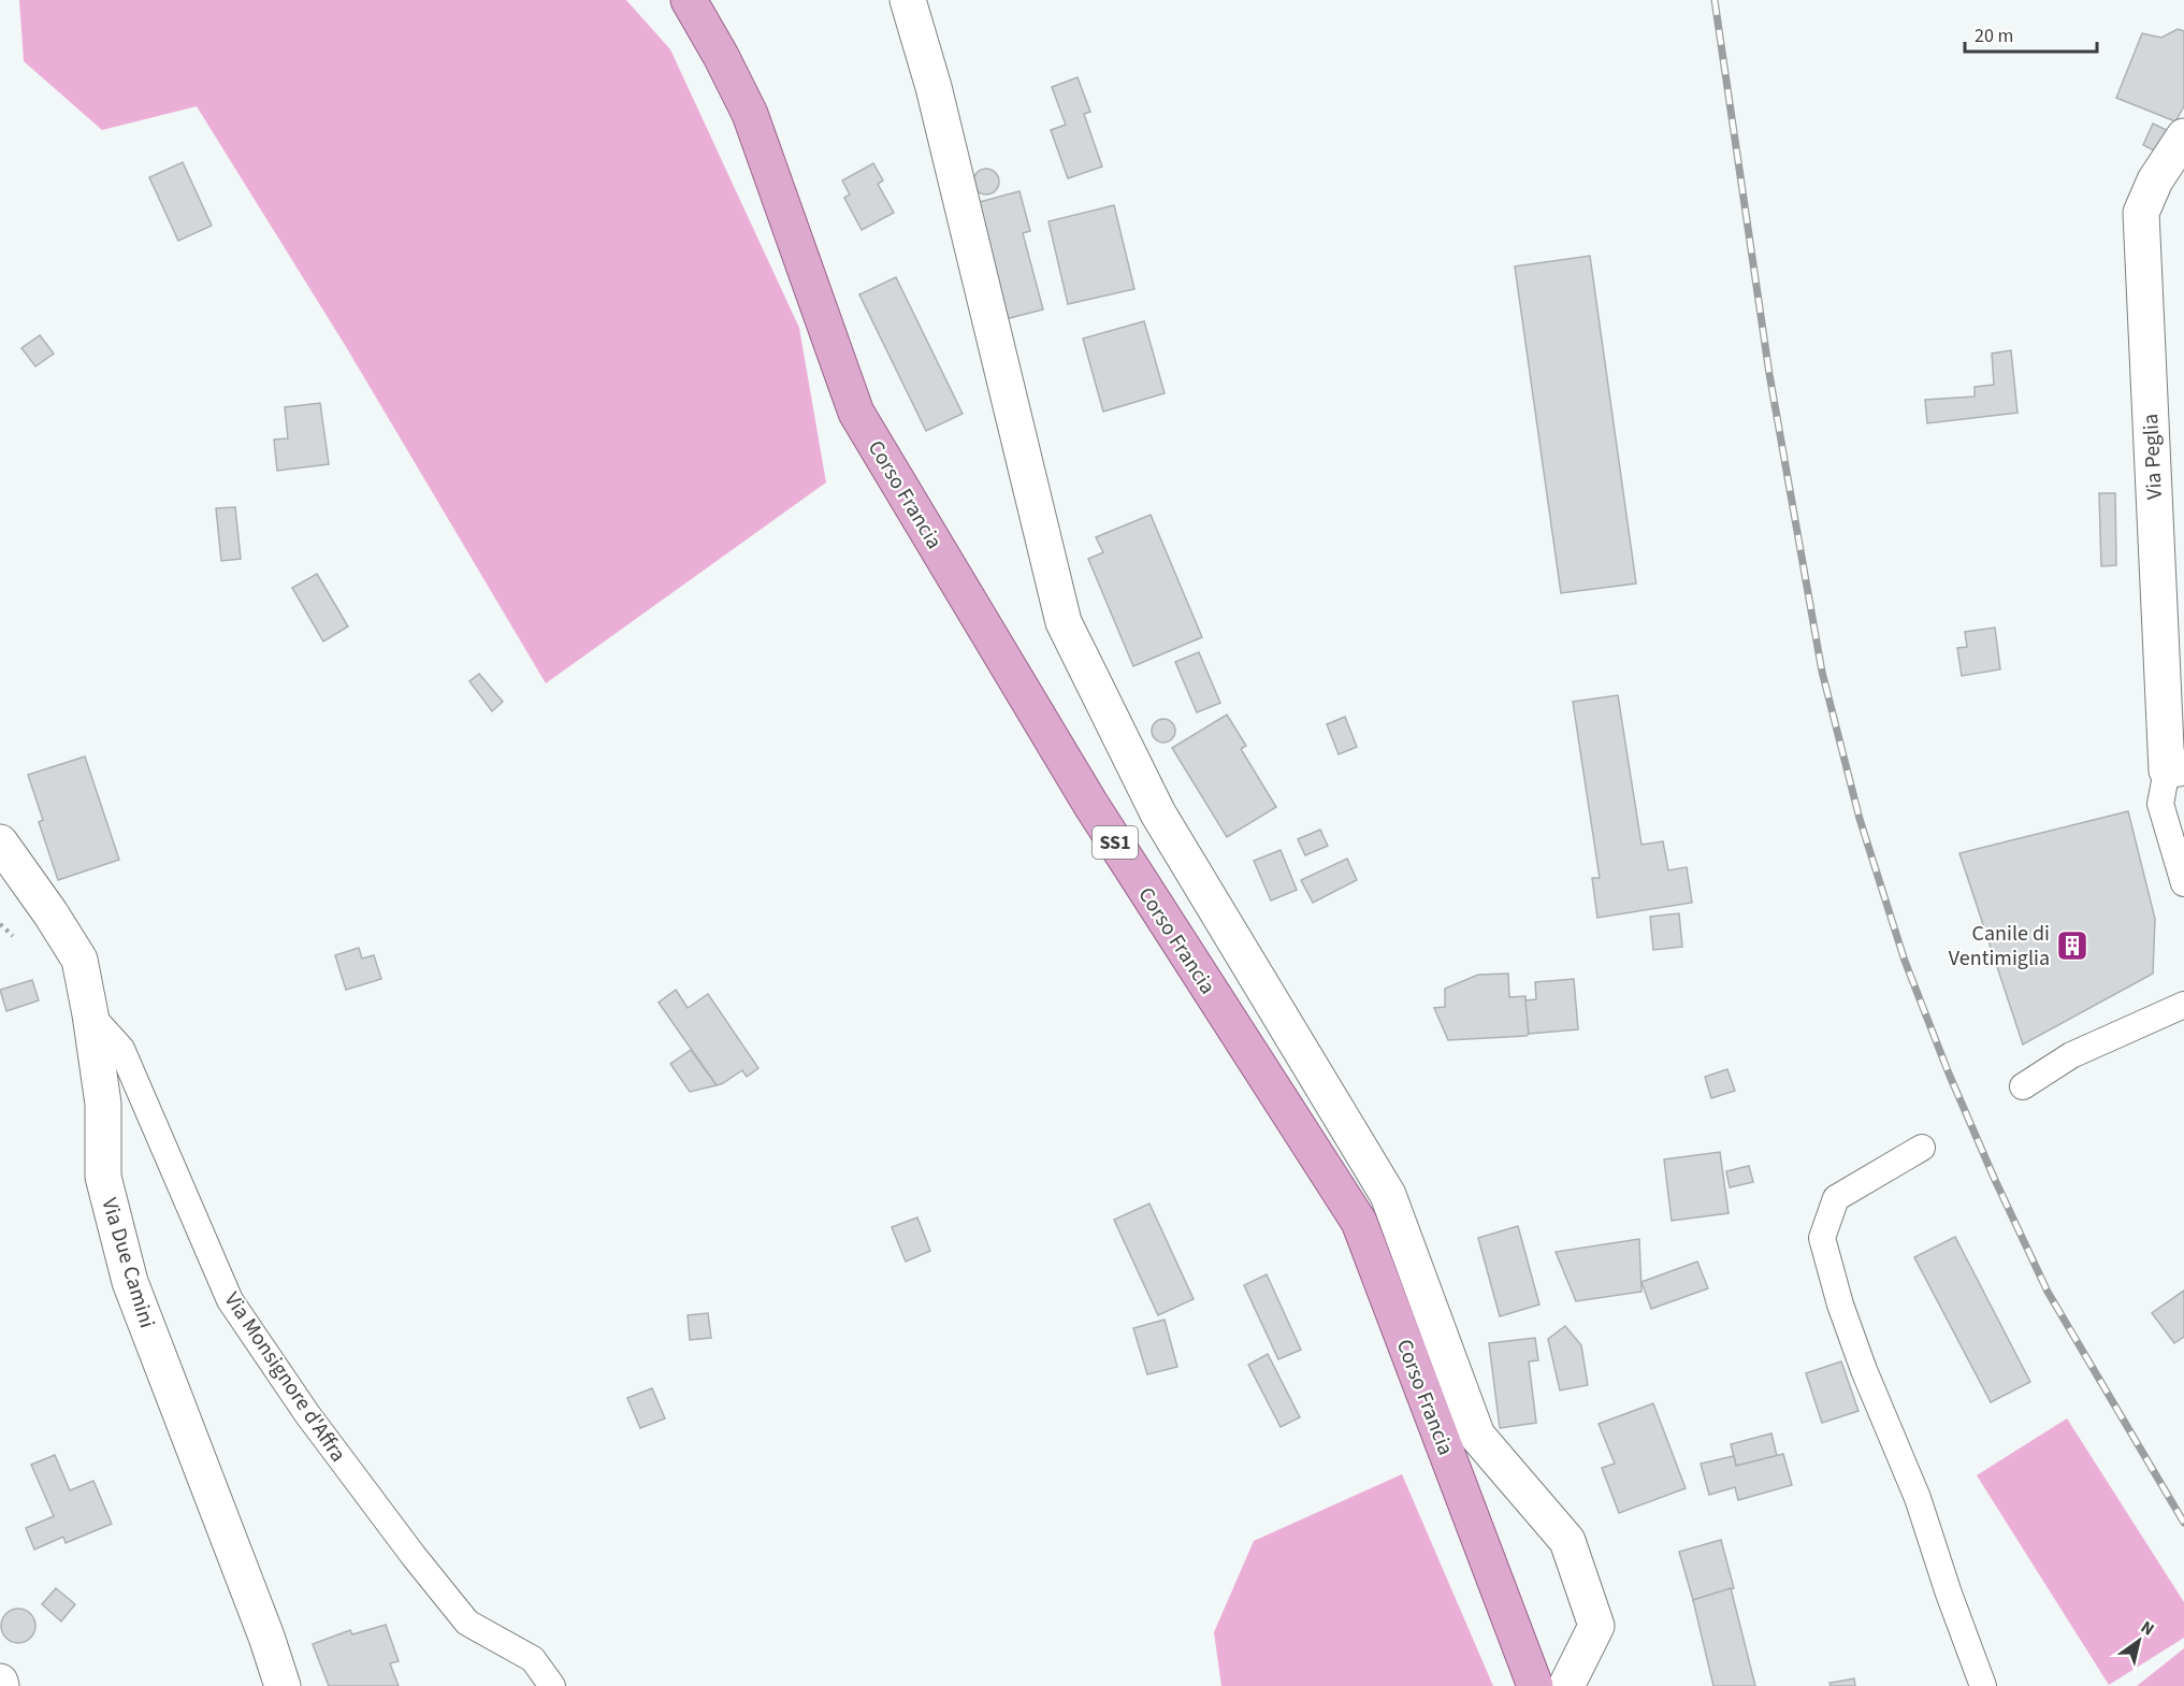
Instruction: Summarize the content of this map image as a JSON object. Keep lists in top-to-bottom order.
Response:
{
  "streets": {
    "main road": ["Corso Francia", "SS1"],
    "street": ["Via Peglia", "Via Due Camini"],
    "lane": ["Via Monsignore d'Affra"]
  },
  "crossings": [
    ["Via Due Camini", "Via Monsignore d'Affra"]
  ],
  "places": {
    "building": ["Canile di Ventimiglia"]
  },
  "scale_bar": "20 m",
  "north": "top right"
}
